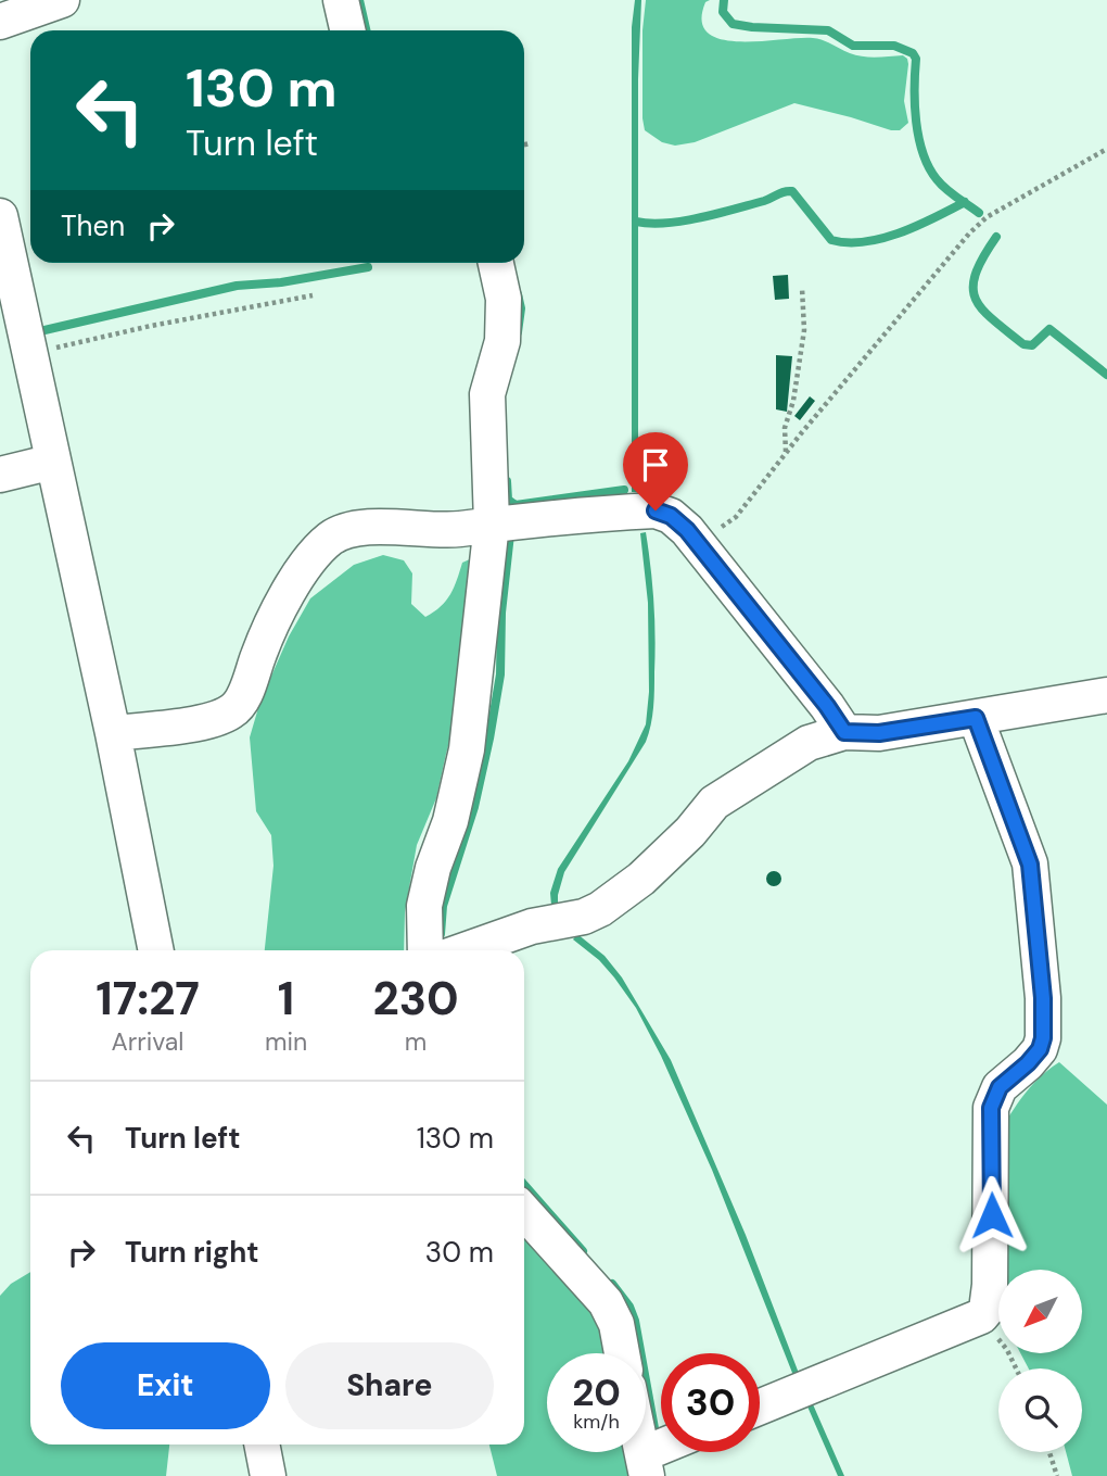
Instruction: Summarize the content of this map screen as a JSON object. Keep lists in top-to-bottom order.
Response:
{
  "north": "bottom left",
  "page": {
    "turn": ["130 m", "Turn left"],
    "then": "Then",
    "eta": [
      "17:27",
      "Arrival",
      "1",
      "min",
      "230",
      "m"
    ],
    "list": [
      {
        "name": "Turn left",
        "value": "130 m"
      },
      {
        "name": "Turn right",
        "value": "30 m"
      }
    ],
    "buttons": ["Exit", "Share"],
    "speed": "20 km/h",
    "limit": "30"
  }
}
